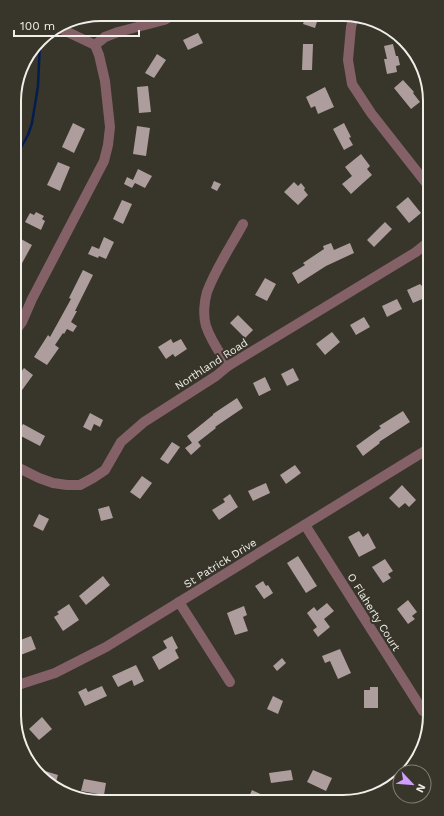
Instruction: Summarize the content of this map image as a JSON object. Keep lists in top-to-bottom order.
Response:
{
  "streets": {
    "street": ["Northland Road", "St Patrick Drive", "O Flaherty Court"]
  },
  "crossings": [
    ["St Patrick Drive", "O Flaherty Court"]
  ],
  "scale_bar": "100 m",
  "north": "bottom right"
}
